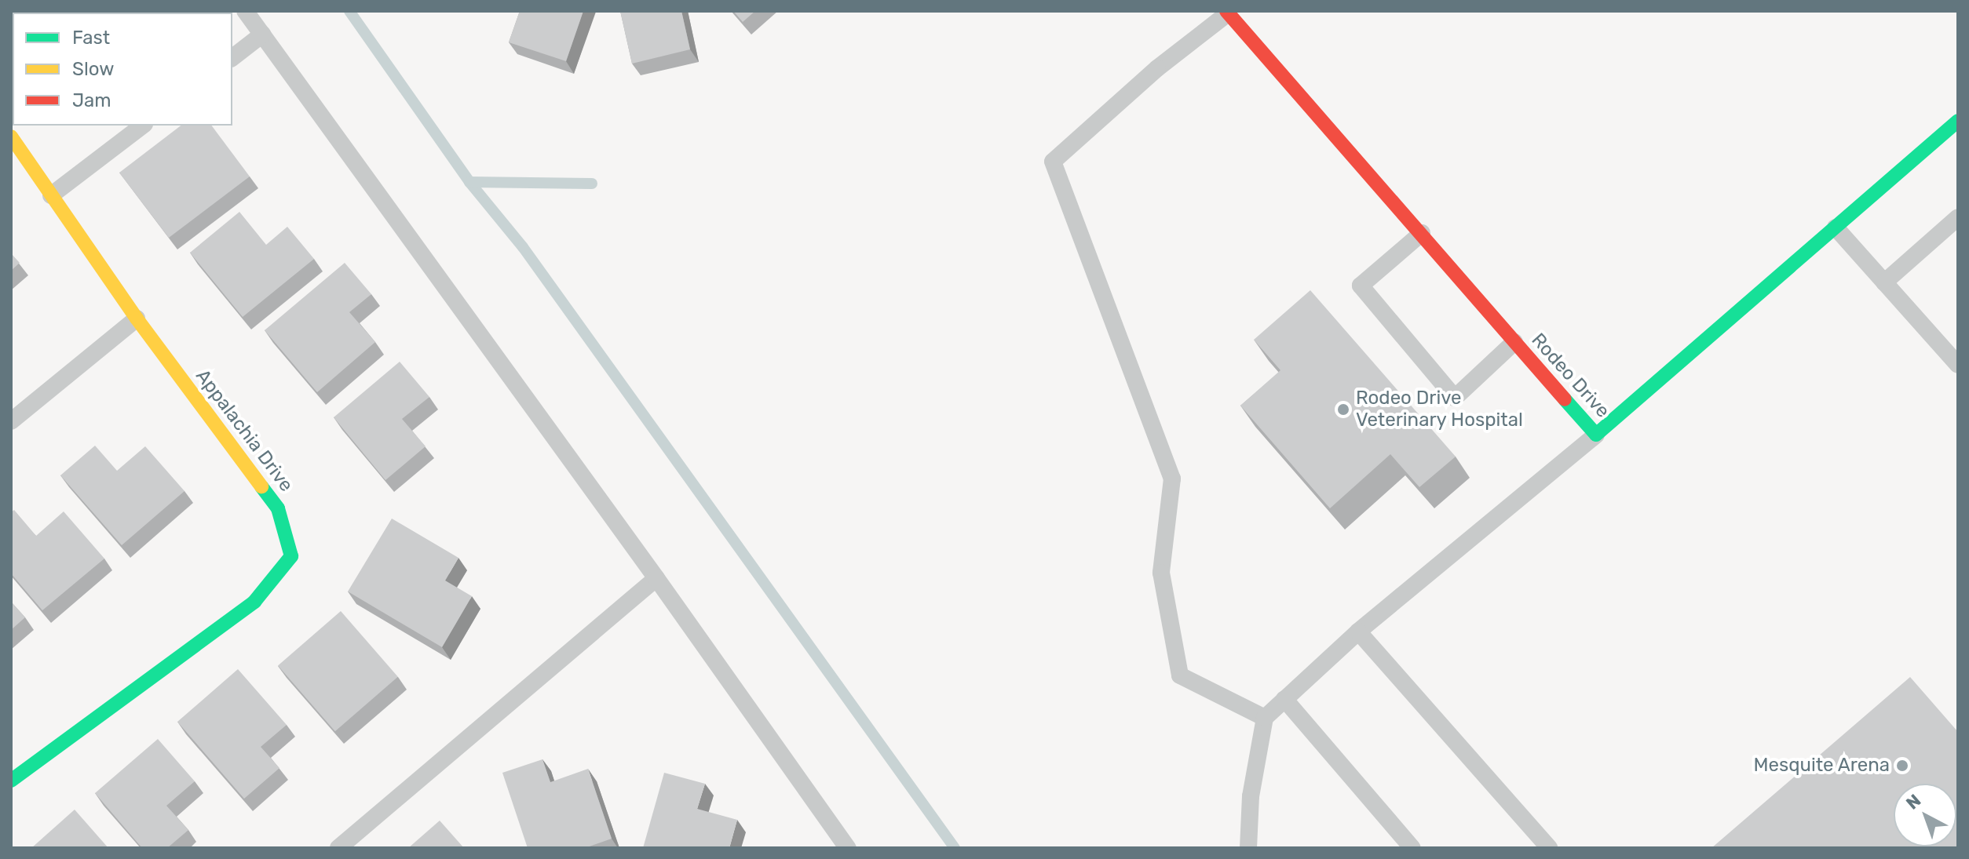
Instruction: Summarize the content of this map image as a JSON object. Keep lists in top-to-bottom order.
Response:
{
  "streets": {
    "street": ["Rodeo Drive", "Appalachia Drive"]
  },
  "places": ["Rodeo Drive Veterinary Hospital", "Mesquite Arena"],
  "legend": ["Fast", "Slow", "Jam"],
  "north": "top left"
}
